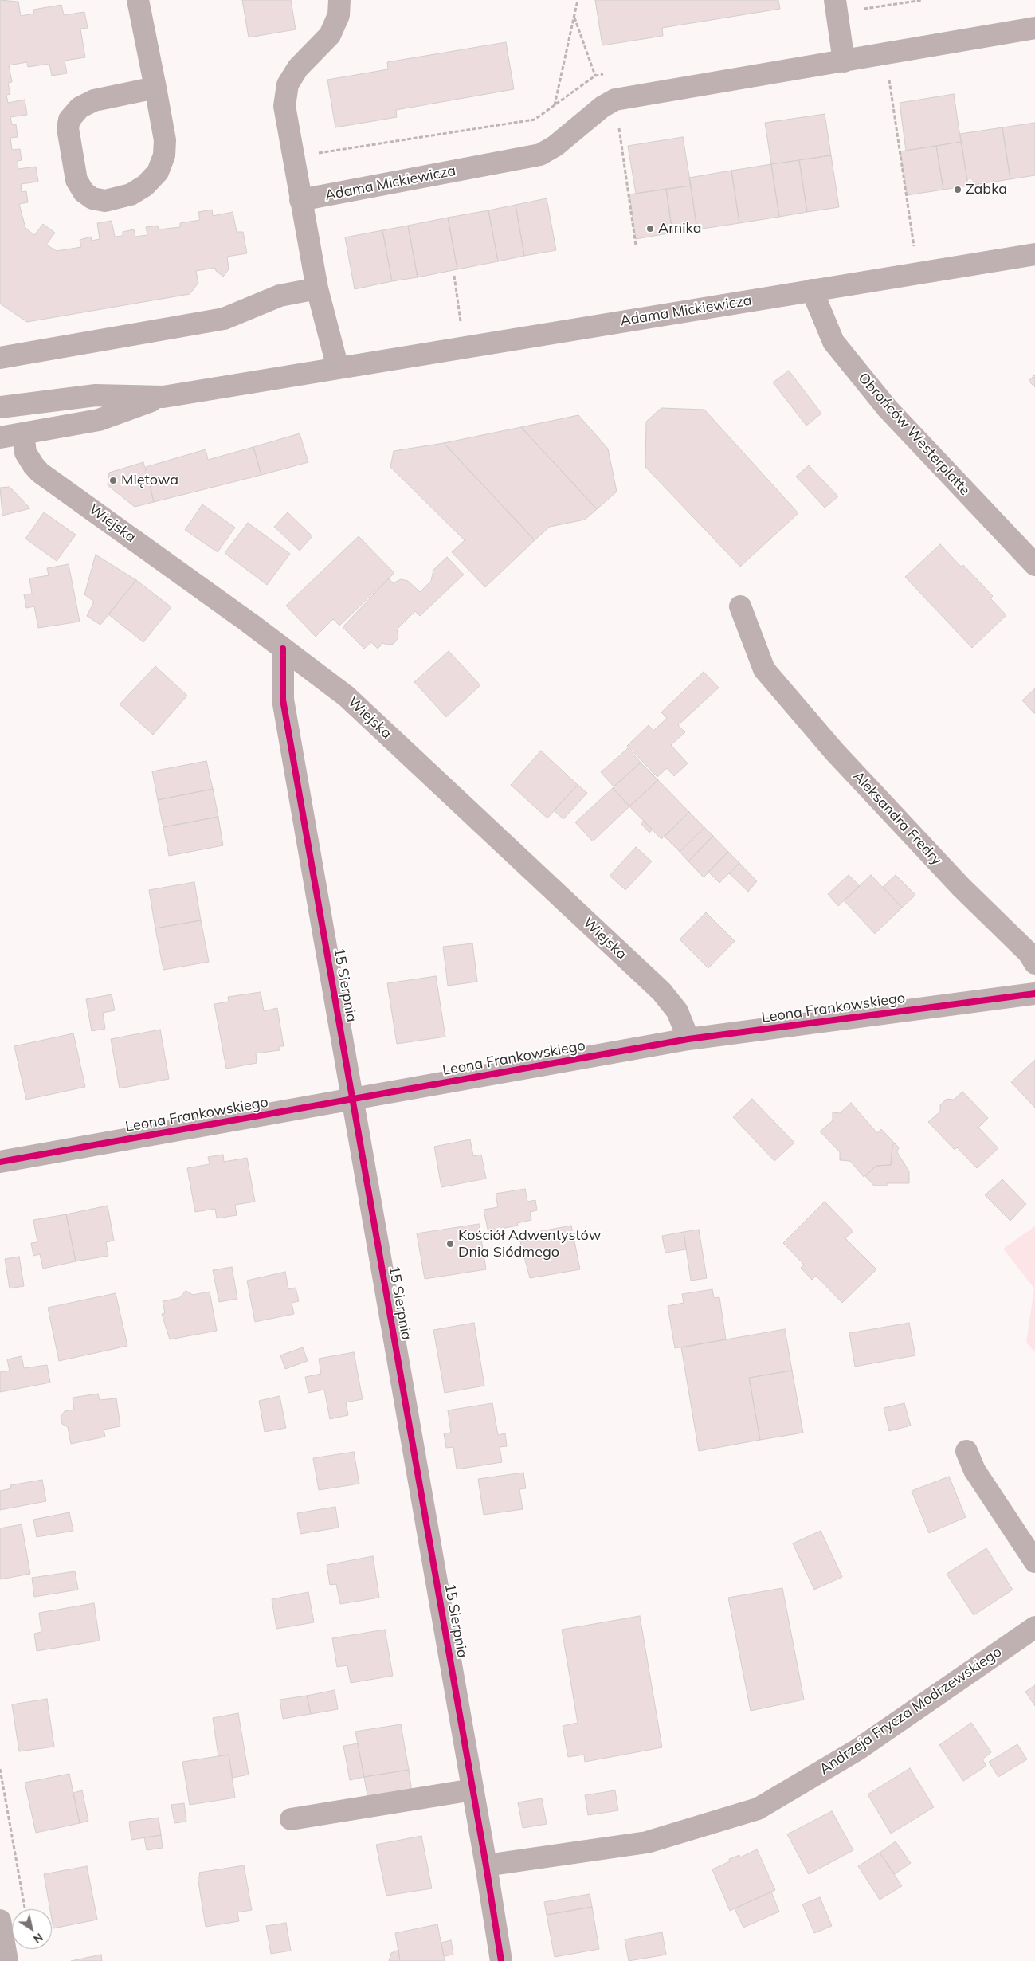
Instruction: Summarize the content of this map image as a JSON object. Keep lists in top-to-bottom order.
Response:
{
  "streets": {
    "street": [
      "Adama Mickiewicza",
      "Obrońców Westerplatte",
      "Wiejska",
      "Aleksandra Fredry",
      "15 Sierpnia",
      "Leona Frankowskiego",
      "Andrzeja Frycza Modrzewskiego"
    ]
  },
  "crossings": [
    ["Adama Mickiewicza", "Obrońców Westerplatte"],
    ["Adama Mickiewicza", "Wiejska"],
    ["Wiejska", "15 Sierpnia"],
    ["Wiejska", "Leona Frankowskiego"],
    ["15 Sierpnia", "Leona Frankowskiego"],
    ["15 Sierpnia", "Andrzeja Frycza Modrzewskiego"]
  ],
  "places": [
    "Żabka",
    "Arnika",
    "Miętowa",
    "Kościół Adwentystów Dnia Siódmego"
  ],
  "north": "bottom right"
}
